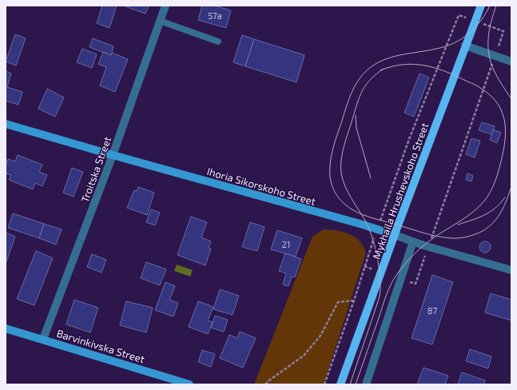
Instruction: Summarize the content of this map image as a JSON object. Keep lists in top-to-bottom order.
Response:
{
  "streets": {
    "main road": ["Mykhaila Hrushevskoho Street"],
    "street": ["Troitska Street", "Ihoria Sikorskoho Street", "Barvinkivska Street"]
  },
  "crossings": [
    ["Troitska Street", "Ihoria Sikorskoho Street"],
    ["Troitska Street", "Barvinkivska Street"],
    ["Ihoria Sikorskoho Street", "Mykhaila Hrushevskoho Street"]
  ],
  "house_numbers": ["57а", "21", "87"]
}
